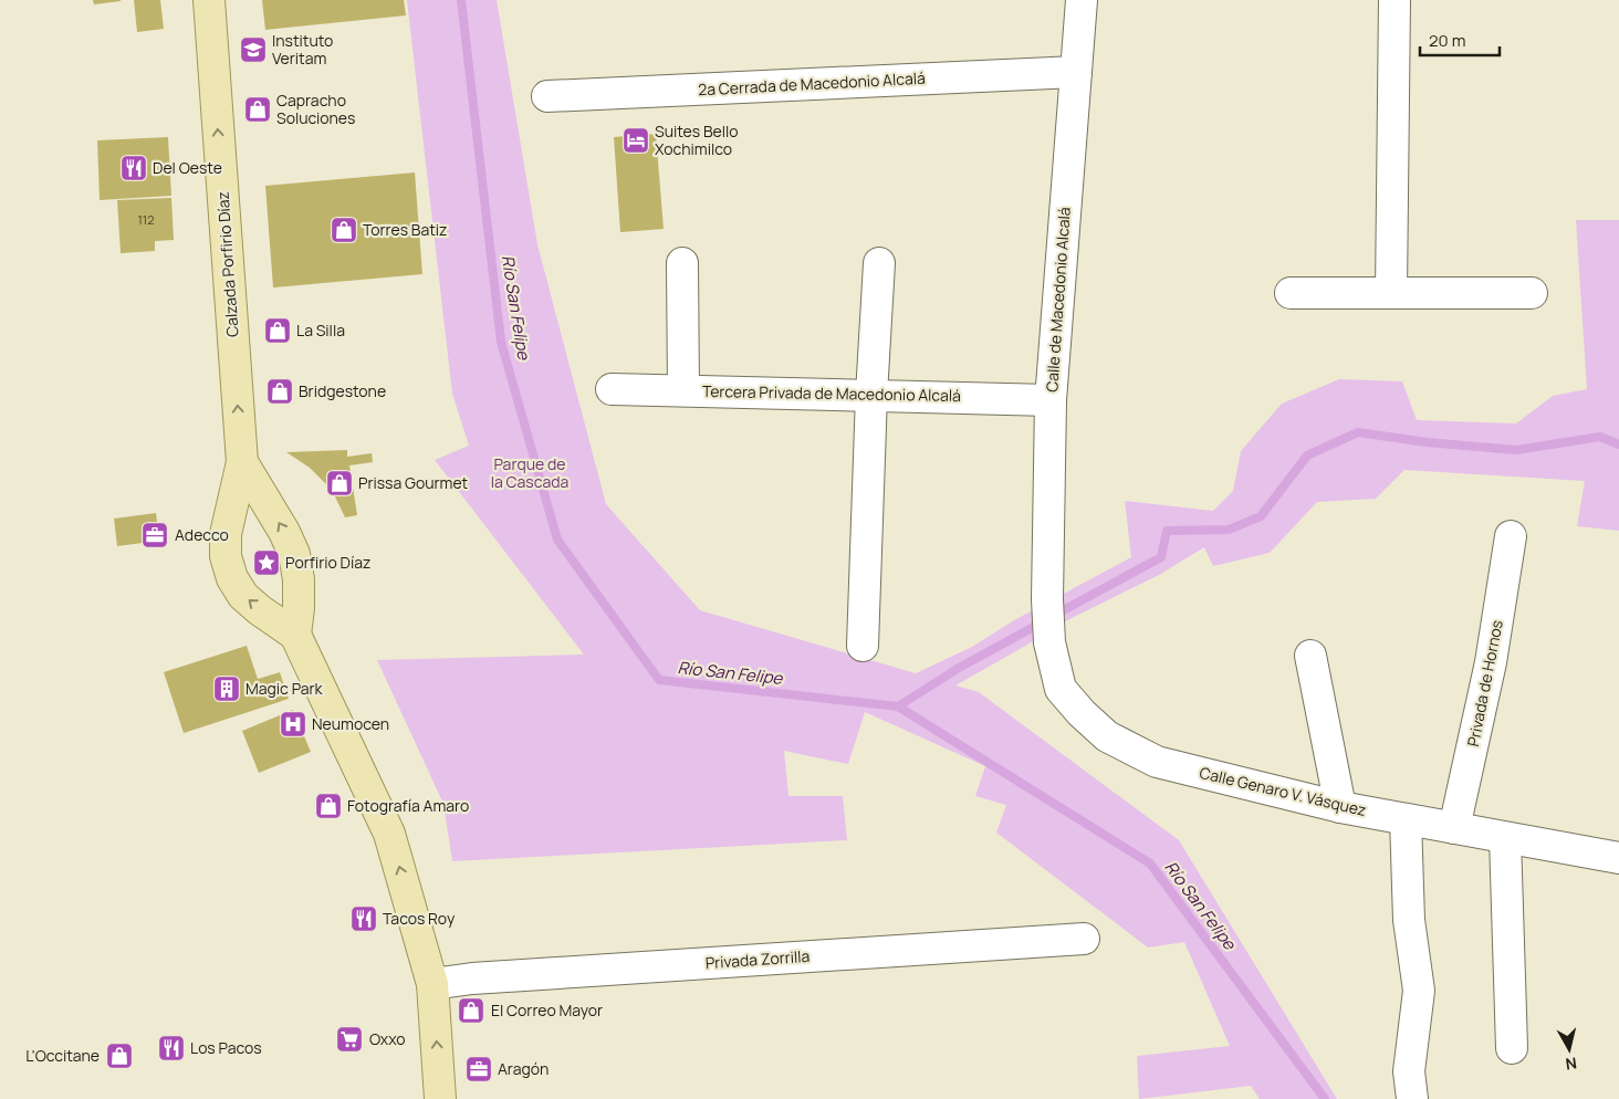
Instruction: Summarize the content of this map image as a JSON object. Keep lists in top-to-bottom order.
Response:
{
  "streets": {
    "main road": ["Calzada Porfirio Díaz"],
    "street": [
      "2a Cerrada de Macedonio Alcalá",
      "Calle de Macedonio Alcalá",
      "Tercera Privada de Macedonio Alcalá",
      "Privada de Hornos",
      "Calle Genaro V. Vásquez",
      "Privada Zorrilla"
    ]
  },
  "crossings": [
    ["2a Cerrada de Macedonio Alcalá", "Calle de Macedonio Alcalá"],
    ["Calle de Macedonio Alcalá", "Tercera Privada de Macedonio Alcalá"],
    ["Calle de Macedonio Alcalá", "Calle Genaro V. Vásquez"],
    ["Privada de Hornos", "Calle Genaro V. Vásquez"]
  ],
  "one_way": ["Calzada Porfirio Díaz"],
  "water": ["Río San Felipe"],
  "parks": ["Parque de la Cascada"],
  "places": {
    "school or university": ["Instituto Veritam"],
    "shop": [
      "Capracho Soluciones",
      "Torres Batiz",
      "La Silla",
      "Bridgestone",
      "Prissa Gourmet",
      "Fotografía Amaro",
      "El Correo Mayor",
      "L'Occitane"
    ],
    "hotel": ["Suites Bello Xochimilco"],
    "restaurant": ["Del Oeste", "Tacos Roy", "Los Pacos"],
    "office": ["Adecco", "Aragón"],
    "place": ["Porfirio Díaz"],
    "building": ["Magic Park"],
    "hospital": ["Neumocen"],
    "supermarket": ["Oxxo"]
  },
  "house_numbers": ["112"],
  "scale_bar": "20 m",
  "north": "bottom"
}
